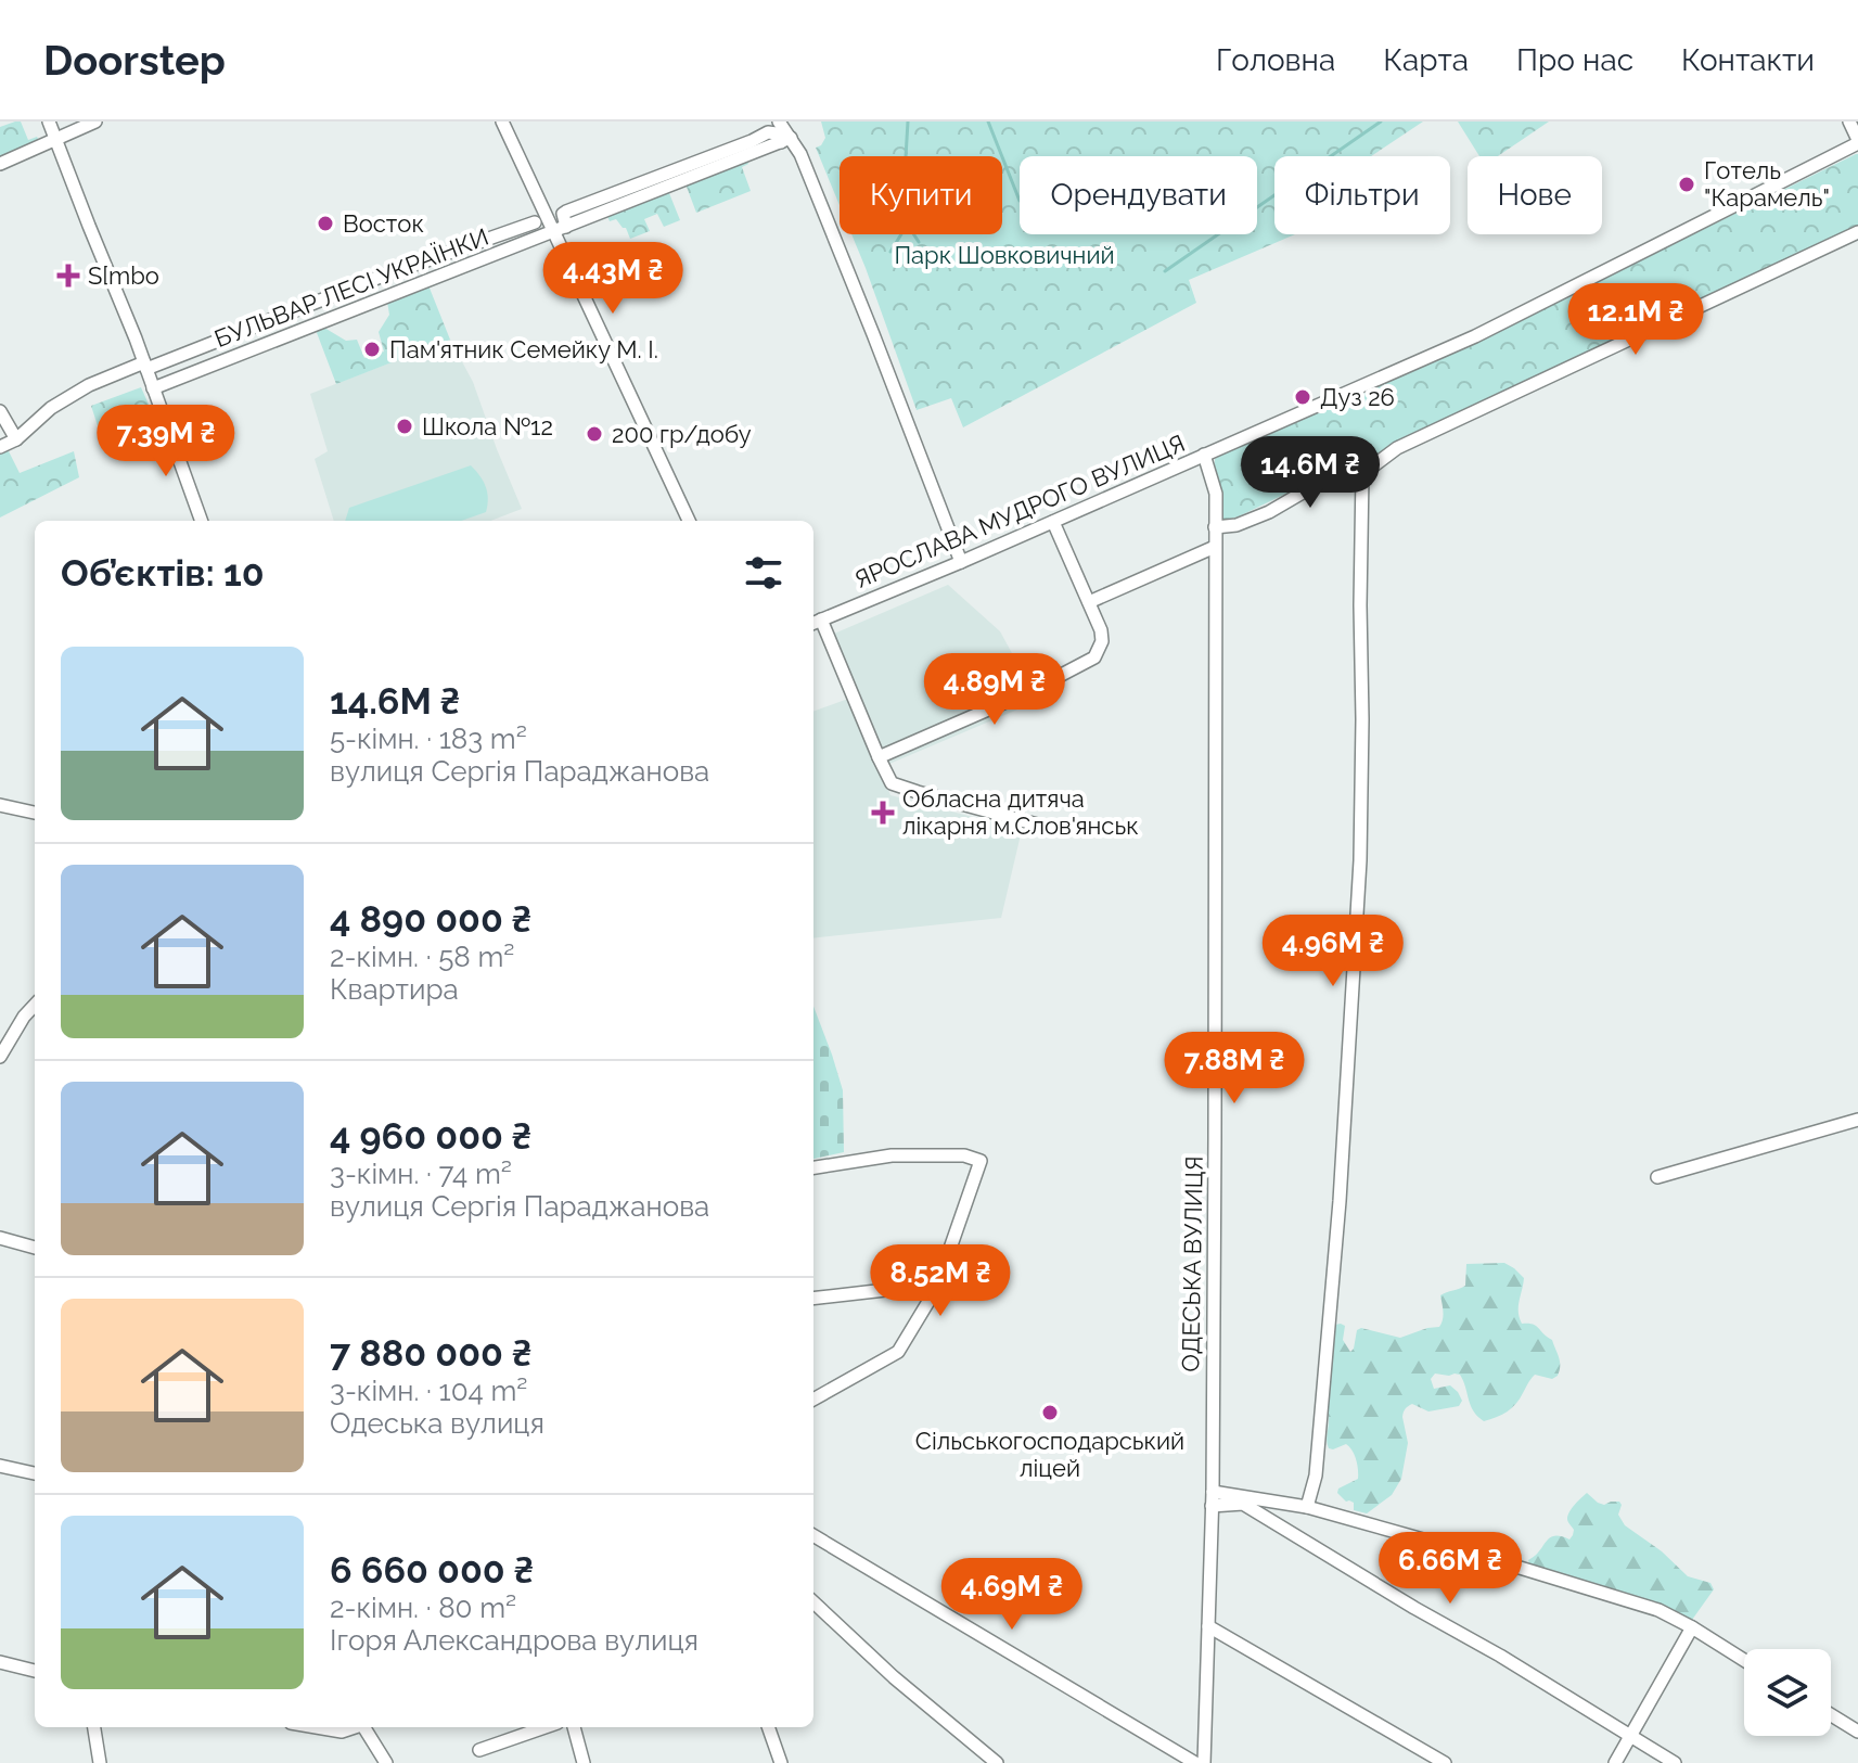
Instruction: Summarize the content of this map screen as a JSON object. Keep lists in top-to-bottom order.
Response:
{
  "streets": {
    "street": ["БУЛЬВАР ЛЕСІ УКРАЇНКИ", "ЯРОСЛАВА МУДРОГО ВУЛИЦЯ", "ОДЕСЬКА ВУЛИЦЯ"]
  },
  "crossings": [
    ["ЯРОСЛАВА МУДРОГО ВУЛИЦЯ", "ОДЕСЬКА ВУЛИЦЯ"]
  ],
  "parks": ["Парк Шовковичний"],
  "places": {
    "other": [
      "Готель \"Карамель\"",
      "Восток",
      "Пам'ятник Семейку М. І.",
      "Дуз 26",
      "Школа №12",
      "200 гр/добу",
      "Сільськогосподарський ліцей"
    ],
    "health": ["S[mbo", "Обласна дитяча лікарня м.Слов'янськ"]
  },
  "page": {
    "header": "Doorstep",
    "nav": [
      "Головна",
      "Карта",
      "Про нас",
      "Контакти"
    ],
    "chip": [
      "Купити",
      "Орендувати",
      "Фільтри",
      "Нове"
    ],
    "price": [
      "4.43M ₴",
      "12.1M ₴",
      "7.39M ₴",
      "14.6M ₴",
      "4.89M ₴",
      "4.96M ₴",
      "7.88M ₴",
      "8.52M ₴",
      "6.66M ₴",
      "4.69M ₴"
    ],
    "heading": "Об’єктів: 10",
    "list": [
      {
        "name": "14.6M ₴",
        "note": "5-кімн. · 183 m² · вулиця Сергія Параджанова"
      },
      {
        "name": "4 890 000 ₴",
        "note": "2-кімн. · 58 m² · Квартира"
      },
      {
        "name": "4 960 000 ₴",
        "note": "3-кімн. · 74 m² · вулиця Сергія Параджанова"
      },
      {
        "name": "7 880 000 ₴",
        "note": "3-кімн. · 104 m² · Одеська вулиця"
      },
      {
        "name": "6 660 000 ₴",
        "note": "2-кімн. · 80 m² · Ігоря Александрова вулиця"
      }
    ]
  }
}
